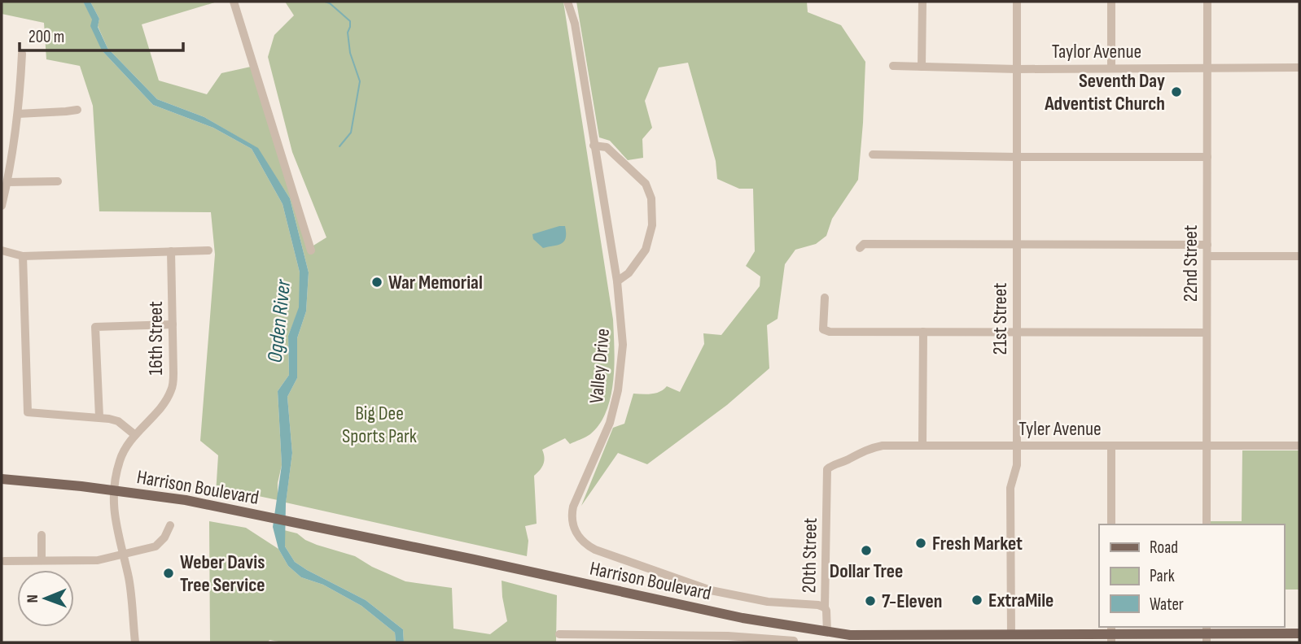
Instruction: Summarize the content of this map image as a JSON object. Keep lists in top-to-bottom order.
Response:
{
  "streets": {
    "main road": ["Harrison Boulevard"],
    "street": [
      "Taylor Avenue",
      "22nd Street",
      "21st Street",
      "16th Street",
      "Valley Drive",
      "Tyler Avenue",
      "20th Street"
    ]
  },
  "crossings": [
    ["Taylor Avenue", "22nd Street"],
    ["Taylor Avenue", "21st Street"],
    ["22nd Street", "Tyler Avenue"],
    ["21st Street", "Tyler Avenue"],
    ["21st Street", "Harrison Boulevard"],
    ["16th Street", "Harrison Boulevard"],
    ["Valley Drive", "20th Street"],
    ["Tyler Avenue", "20th Street"],
    ["Harrison Boulevard", "20th Street"]
  ],
  "water": ["Ogden River"],
  "parks": ["Big Dee Sports Park"],
  "places": [
    "Seventh Day Adventist Church",
    "War Memorial",
    "Fresh Market",
    "Dollar Tree",
    "Weber Davis Tree Service",
    "ExtraMile",
    "7-Eleven"
  ],
  "legend": ["Road", "Park", "Water"],
  "scale_bar": "200 m",
  "north": "left"
}
